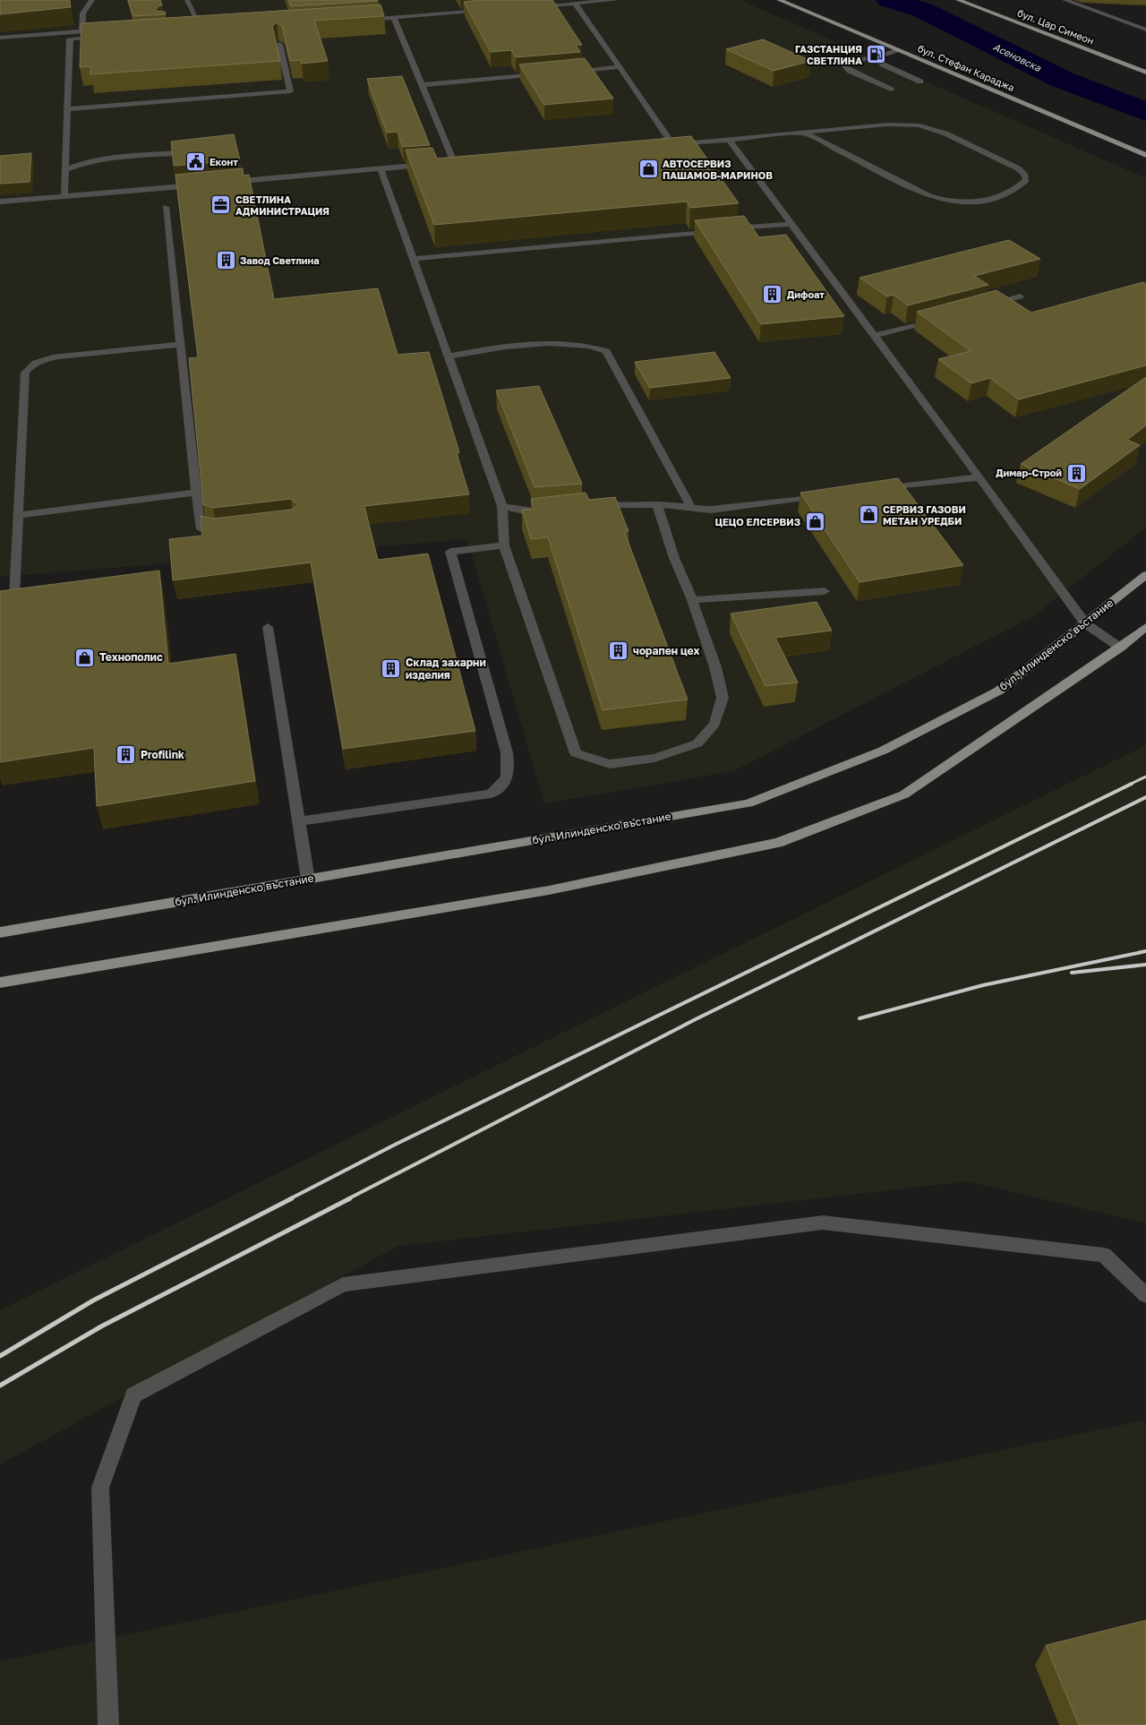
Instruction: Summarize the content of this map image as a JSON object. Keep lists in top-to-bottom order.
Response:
{
  "streets": {
    "main road": ["бул. Цар Симеон", "бул. Стефан Караджа", "бул. Илинденско въстание"]
  },
  "water": ["Асеновска"],
  "places": {
    "fuel station": ["ГАЗСТАНЦИЯ СВЕТЛИНА"],
    "public building": ["Еконт"],
    "shop": [
      "АВТОСЕРВИЗ ПАШАМОВ-МАРИНОВ",
      "СЕРВИЗ ГАЗОВИ МЕТАН УРЕДБИ",
      "ЦЕЦО ЕЛСЕРВИЗ",
      "Технополис"
    ],
    "office": ["СВЕТЛИНА АДМИНИСТРАЦИЯ"],
    "building": [
      "Завод Светлина",
      "Дифоат",
      "Димар-Строй",
      "чорапен цех",
      "Склад захарни изделия",
      "Profilink"
    ]
  }
}
